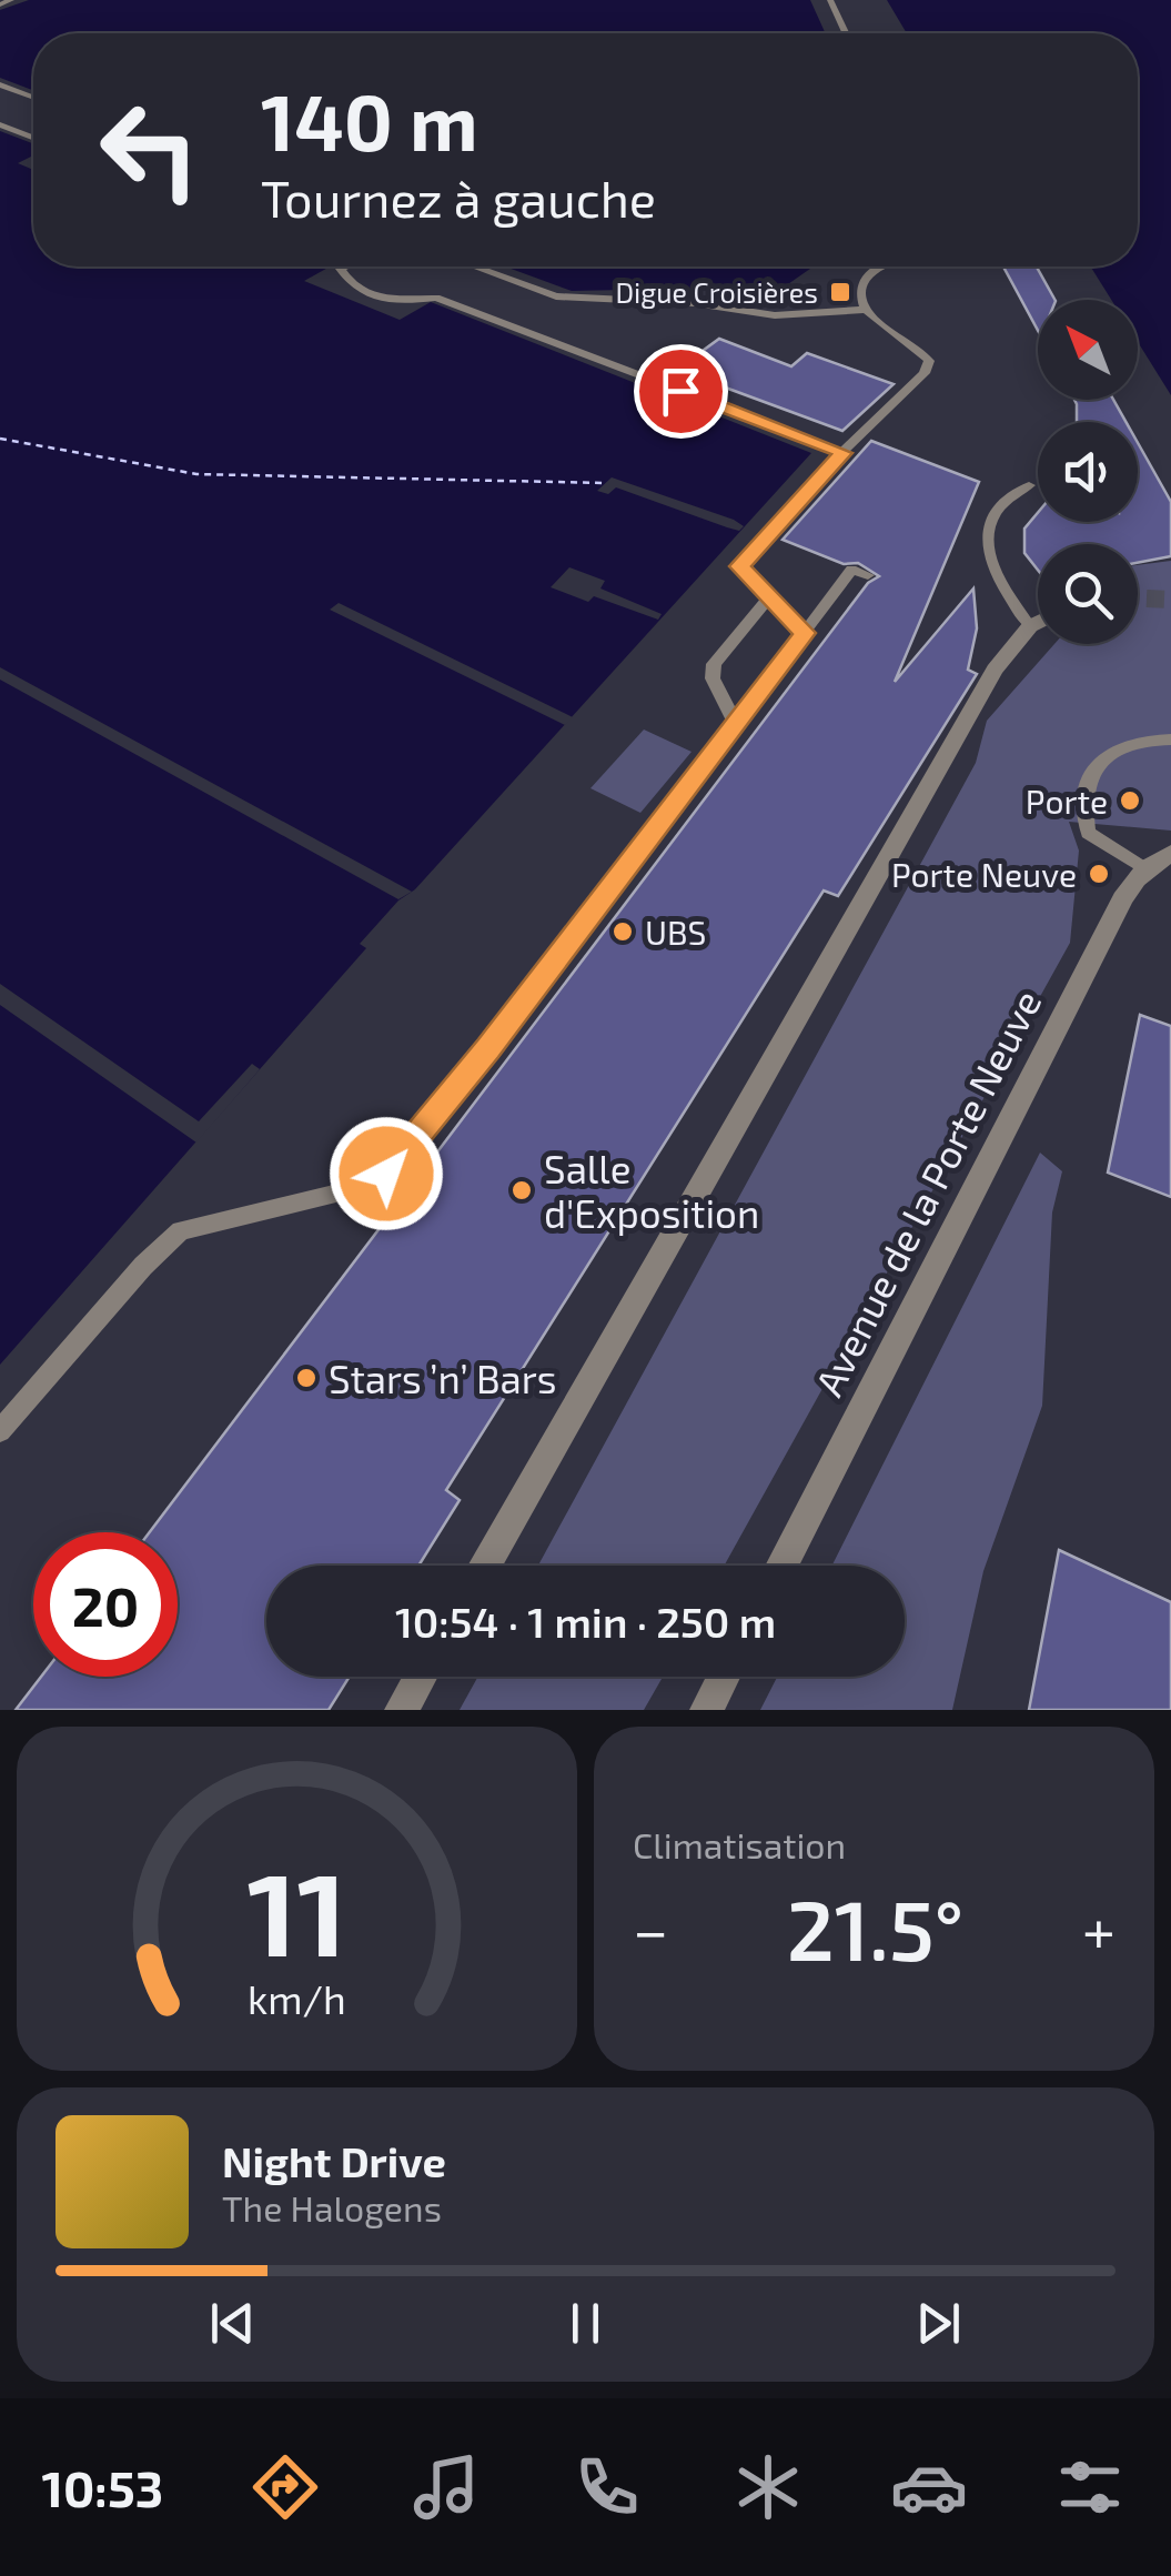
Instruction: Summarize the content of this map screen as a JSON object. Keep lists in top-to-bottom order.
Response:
{
  "streets": {
    "street": ["Avenue de la Porte Neuve"]
  },
  "places": {
    "transit": ["Digue Croisières"],
    "other": [
      "Porte",
      "Porte Neuve",
      "UBS",
      "Salle d'Exposition",
      "Stars ’n’ Bars"
    ]
  },
  "north": "top left",
  "page": {
    "turn": ["140 m", "Tournez à gauche"],
    "limit": "20",
    "trip": "10:54 · 1 min · 250 m",
    "tile": "Climatisation",
    "heat": ["−", "21.5°", "+"],
    "song": ["Night Drive", "The Halogens"],
    "tabs": "10:53",
    "gauge": ["11", "km/h"]
  }
}
